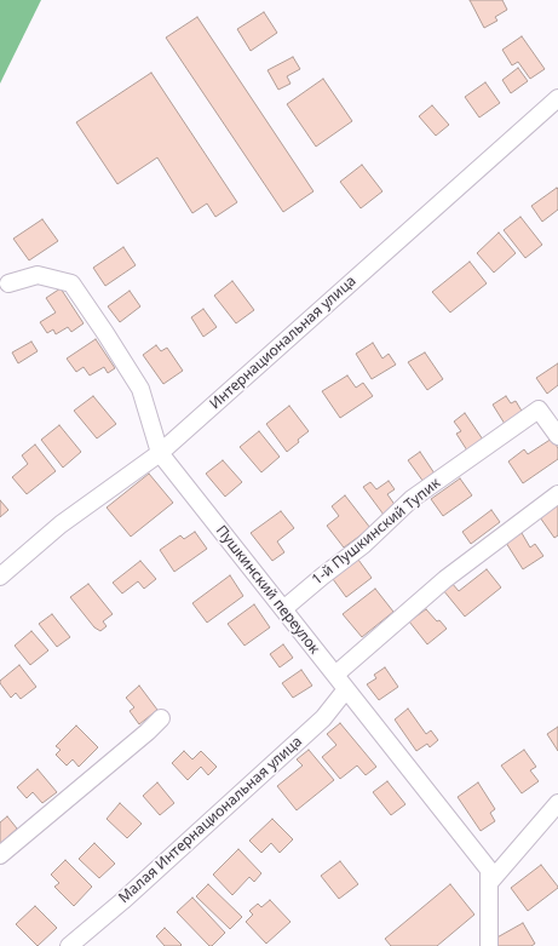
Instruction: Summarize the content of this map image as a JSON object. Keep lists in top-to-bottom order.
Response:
{
  "streets": {
    "street": [
      "Интернациональная улица",
      "1-й Пушкинский Тупик",
      "Пушкинский переулок",
      "Малая Интернациональная улица"
    ]
  },
  "crossings": [
    ["Интернациональная улица", "Пушкинский переулок"],
    ["1-й Пушкинский Тупик", "Пушкинский переулок"],
    ["Пушкинский переулок", "Малая Интернациональная улица"]
  ]
}
